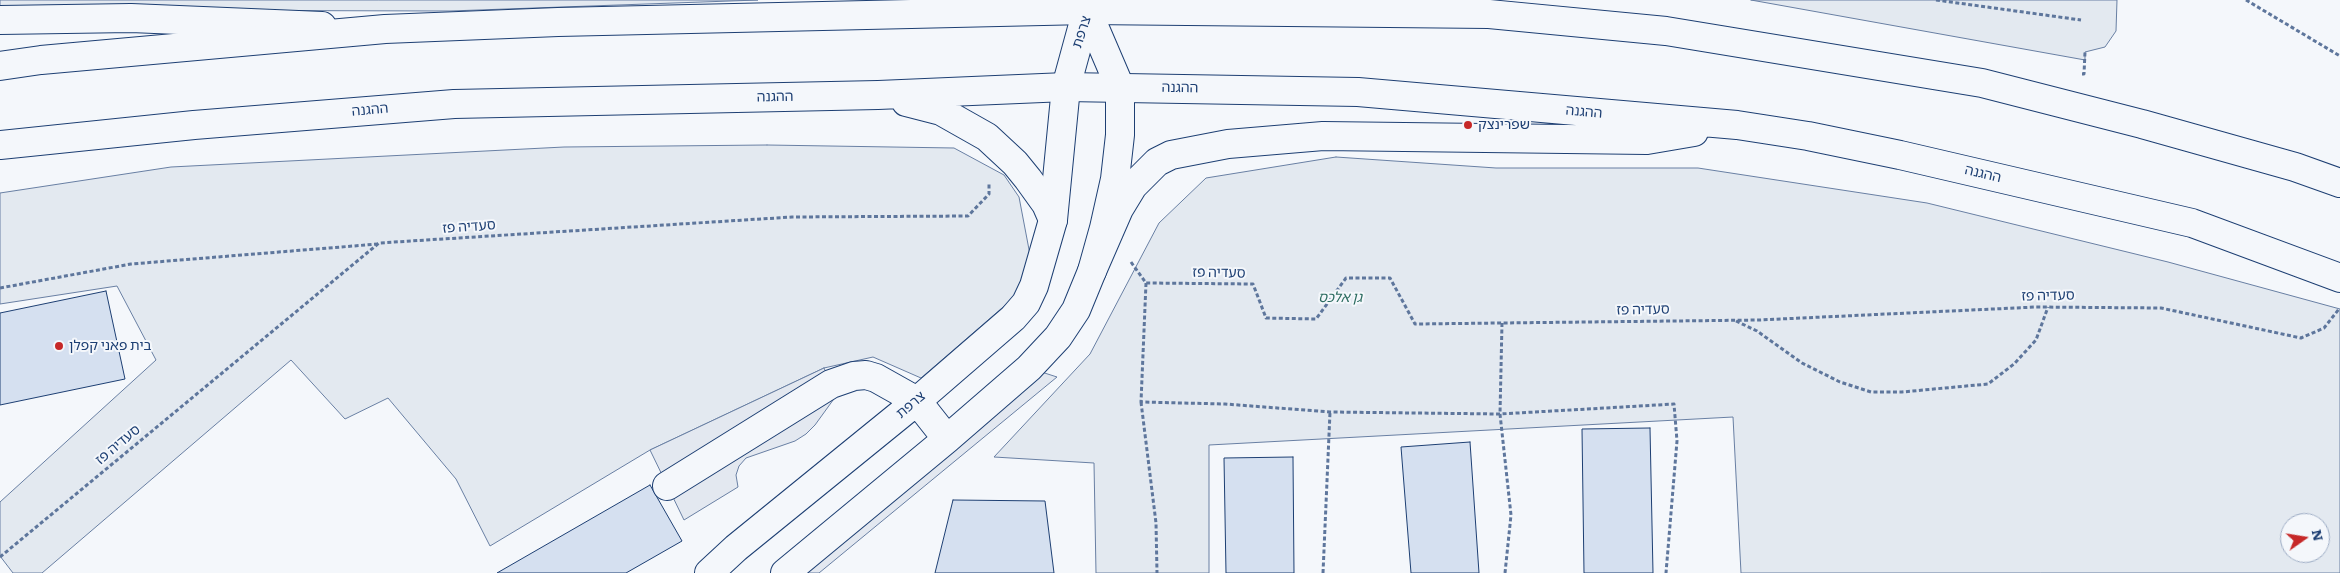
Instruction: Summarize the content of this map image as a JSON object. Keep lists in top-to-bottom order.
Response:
{
  "streets": {
    "main road": ["צרפת", "ההגנה"],
    "path": ["סעדיה פז"]
  },
  "crossings": [
    ["צרפת", "ההגנה"]
  ],
  "parks": ["גן אלכס"],
  "places": ["שפרינצק", "בית פאני קפלן"],
  "north": "right"
}
